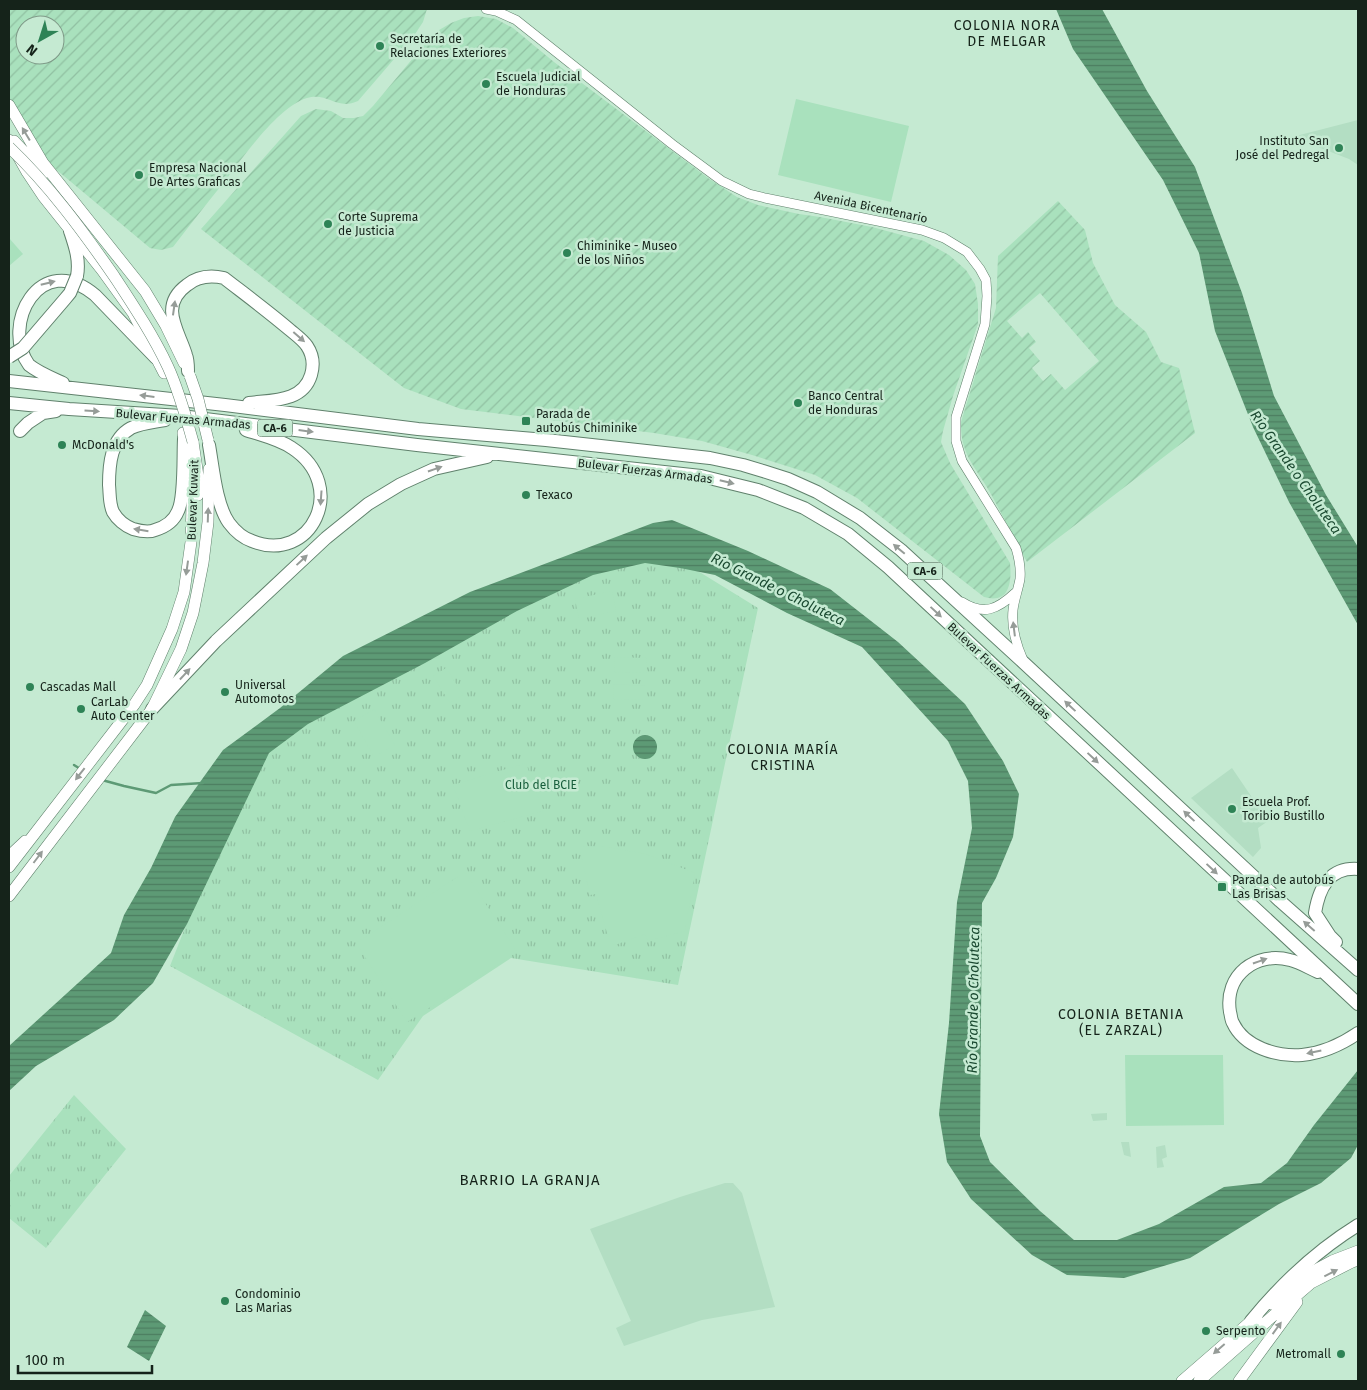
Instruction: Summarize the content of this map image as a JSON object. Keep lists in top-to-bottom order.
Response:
{
  "streets": {
    "highway": ["Bulevar Fuerzas Armadas", "CA-6"],
    "main road": ["Bulevar Kuwait"],
    "street": ["Avenida Bicentenario"]
  },
  "crossings": [
    ["Avenida Bicentenario", "Bulevar Fuerzas Armadas"]
  ],
  "districts": [
    "COLONIA NORA DE MELGAR",
    "COLONIA MARÍA CRISTINA",
    "COLONIA BETANIA (EL ZARZAL)",
    "BARRIO LA GRANJA"
  ],
  "water": ["Río Grande o Choluteca"],
  "parks": ["Club del BCIE"],
  "places": {
    "other": [
      "Secretaría de Relaciones Exteriores",
      "Escuela Judicial de Honduras",
      "Instituto San José del Pedregal",
      "Empresa Nacional De Artes Graficas",
      "Corte Suprema de Justicia",
      "Chiminike - Museo de los Niños",
      "Banco Central de Honduras",
      "McDonald's",
      "Texaco",
      "Cascadas Mall",
      "Universal Automotos",
      "CarLab Auto Center",
      "Escuela Prof. Toribio Bustillo",
      "Condominio Las Marias",
      "Serpento",
      "Metromall"
    ],
    "transit": ["Parada de autobús Chiminike", "Parada de autobús Las Brisas"]
  },
  "scale_bar": "100 m",
  "north": "bottom left"
}
